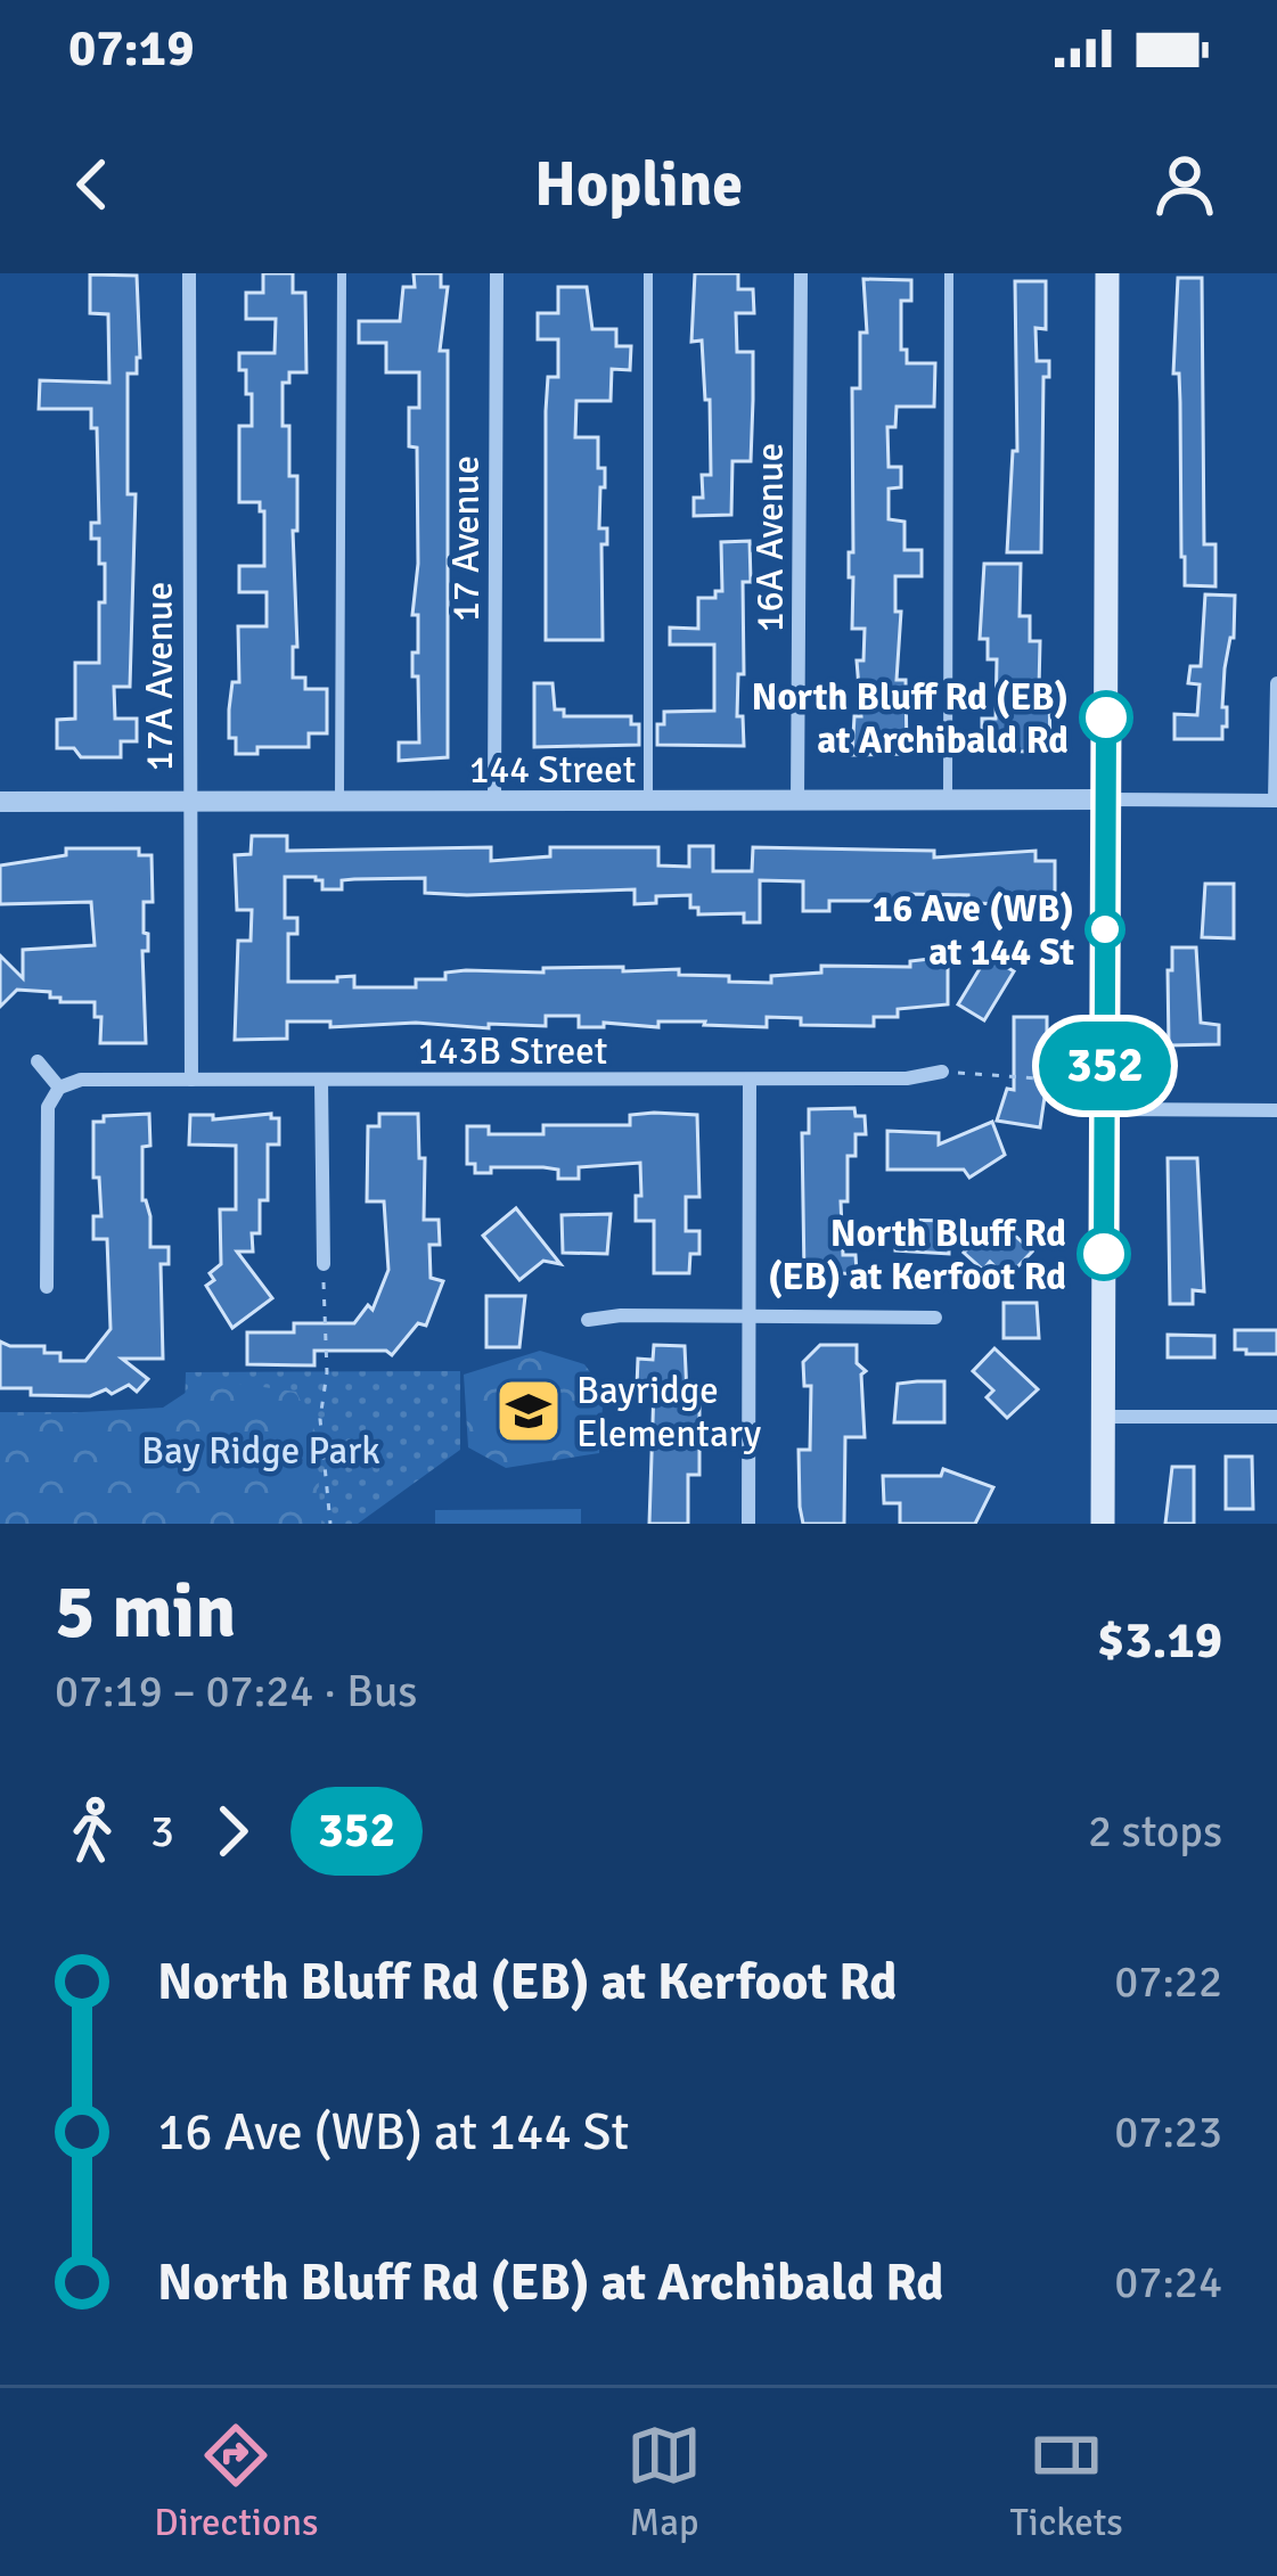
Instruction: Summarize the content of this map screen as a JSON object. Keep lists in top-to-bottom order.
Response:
{
  "streets": {
    "street": [
      "16A Avenue",
      "17 Avenue",
      "17A Avenue",
      "144 Street",
      "143B Street"
    ]
  },
  "crossings": [
    ["16A Avenue", "144 Street"],
    ["17 Avenue", "144 Street"],
    ["17A Avenue", "144 Street"],
    ["17A Avenue", "143B Street"]
  ],
  "parks": ["Bay Ridge Park"],
  "places": {
    "other": ["North Bluff Rd (EB) at Archibald Rd", "16 Ave (WB) at 144 St", "North Bluff Rd (EB) at Kerfoot Rd"],
    "school or university": ["Bayridge Elementary"]
  },
  "lines": ["bus line 352"],
  "page": {
    "status": "07:19",
    "header": "Hopline",
    "on_map": "352",
    "heading": ["5 min", "07:19 – 07:24 · Bus", "$3.19"],
    "legs": ["3", "352", "2 stops"],
    "list": [
      {
        "name": "North Bluff Rd (EB) at Kerfoot Rd",
        "value": "07:22"
      },
      {
        "name": "16 Ave (WB) at 144 St",
        "value": "07:23"
      },
      {
        "name": "North Bluff Rd (EB) at Archibald Rd",
        "value": "07:24"
      }
    ],
    "tabs": ["Directions", "Map", "Tickets"]
  }
}
